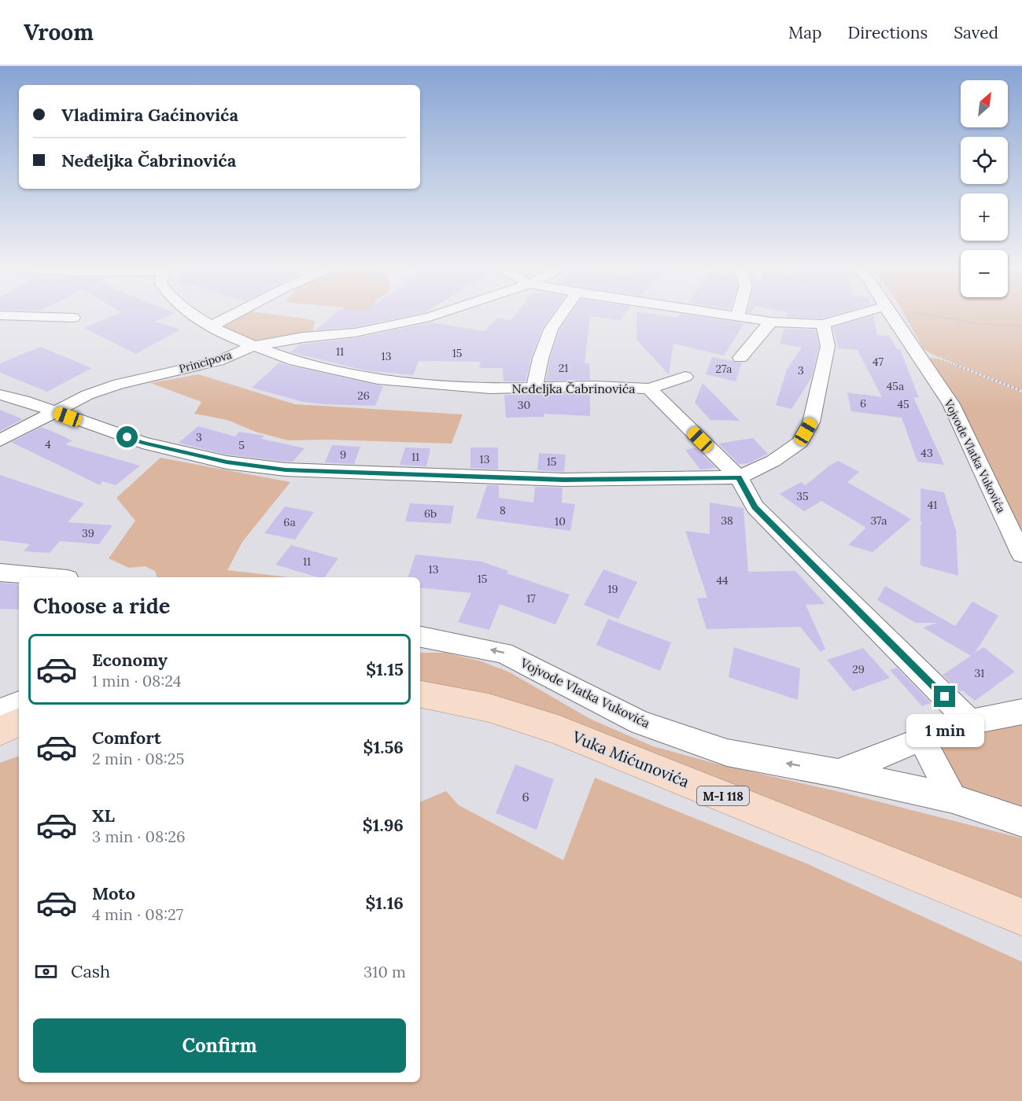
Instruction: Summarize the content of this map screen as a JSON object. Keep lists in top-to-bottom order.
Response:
{
  "streets": {
    "main road": ["Vuka Mićunovića", "M-I 118"],
    "street": ["Principova", "Neđeljka Čabrinovića", "Vojvode Vlatka Vukovića"]
  },
  "crossings": [
    ["Principova", "Neđeljka Čabrinovića"]
  ],
  "house_numbers": [
    "11",
    "15",
    "13",
    "47",
    "21",
    "27a",
    "3",
    "45a",
    "26",
    "6",
    "45",
    "30",
    "3",
    "4",
    "5",
    "43",
    "9",
    "11",
    "13",
    "15",
    "35",
    "41",
    "8",
    "6b",
    "38",
    "37а",
    "10",
    "6а",
    "39",
    "11",
    "13",
    "15",
    "44",
    "19",
    "17",
    "29",
    "31",
    "6"
  ],
  "north": "top right",
  "page": {
    "header": "Vroom",
    "nav": ["Map", "Directions", "Saved"],
    "map_buttons": ["+", "−"],
    "banner": ["Vladimira Gaćinovića", "Neđeljka Čabrinovića"],
    "heading": "Choose a ride",
    "list": [
      {
        "name": "Economy",
        "note": "1 min · 08:24",
        "value": "$1.15"
      },
      {
        "name": "Comfort",
        "note": "2 min · 08:25",
        "value": "$1.56"
      },
      {
        "name": "XL",
        "note": "3 min · 08:26",
        "value": "$1.96"
      },
      {
        "name": "Moto",
        "note": "4 min · 08:27",
        "value": "$1.16"
      }
    ],
    "bubble": "1 min",
    "pay": ["Cash", "310 m"],
    "buttons": "Confirm"
  }
}
